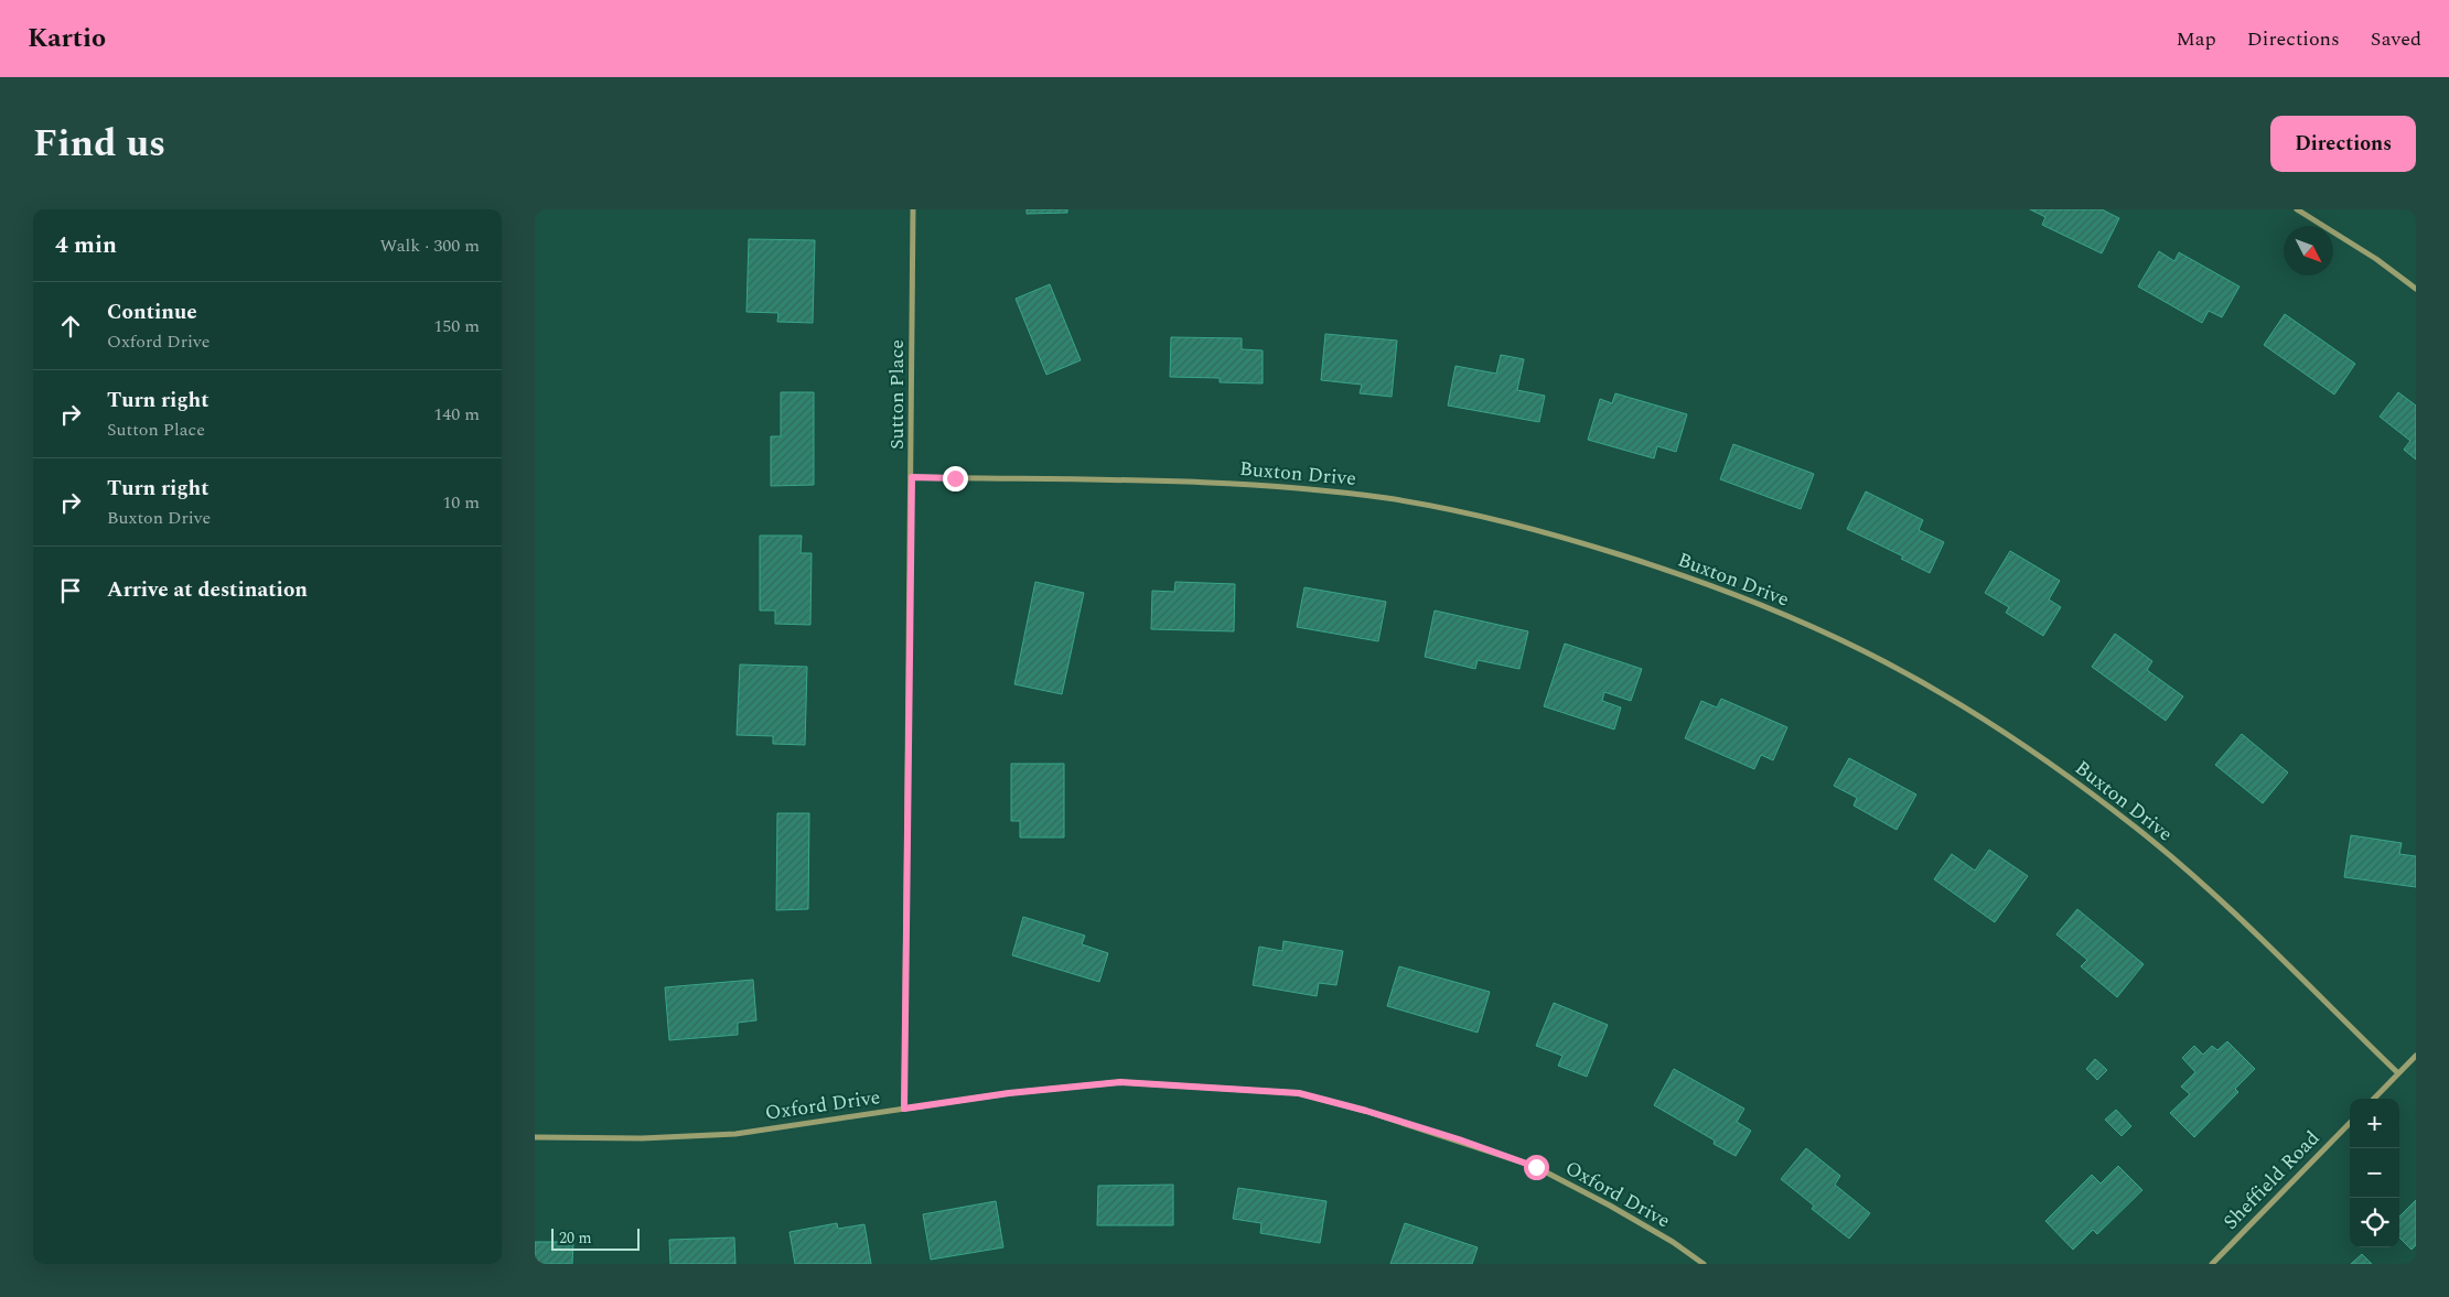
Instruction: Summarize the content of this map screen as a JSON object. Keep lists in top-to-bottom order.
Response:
{
  "streets": {
    "street": [
      "Sutton Place",
      "Buxton Drive",
      "Oxford Drive",
      "Sheffield Road"
    ]
  },
  "crossings": [
    ["Sutton Place", "Buxton Drive"],
    ["Sutton Place", "Oxford Drive"]
  ],
  "scale_bar": "20 m",
  "north": "bottom right",
  "page": {
    "header": "Kartio",
    "nav": ["Map", "Directions", "Saved"],
    "title": "Find us",
    "buttons": "Directions",
    "heading": ["4 min", "Walk · 300 m"],
    "list": [
      ["Continue", "Oxford Drive", "150 m"],
      ["Turn right", "Sutton Place", "140 m"],
      ["Turn right", "Buxton Drive", "10 m"],
      "Arrive at destination"
    ],
    "map_buttons": ["+", "−"],
    "scale": "20 m"
  }
}
